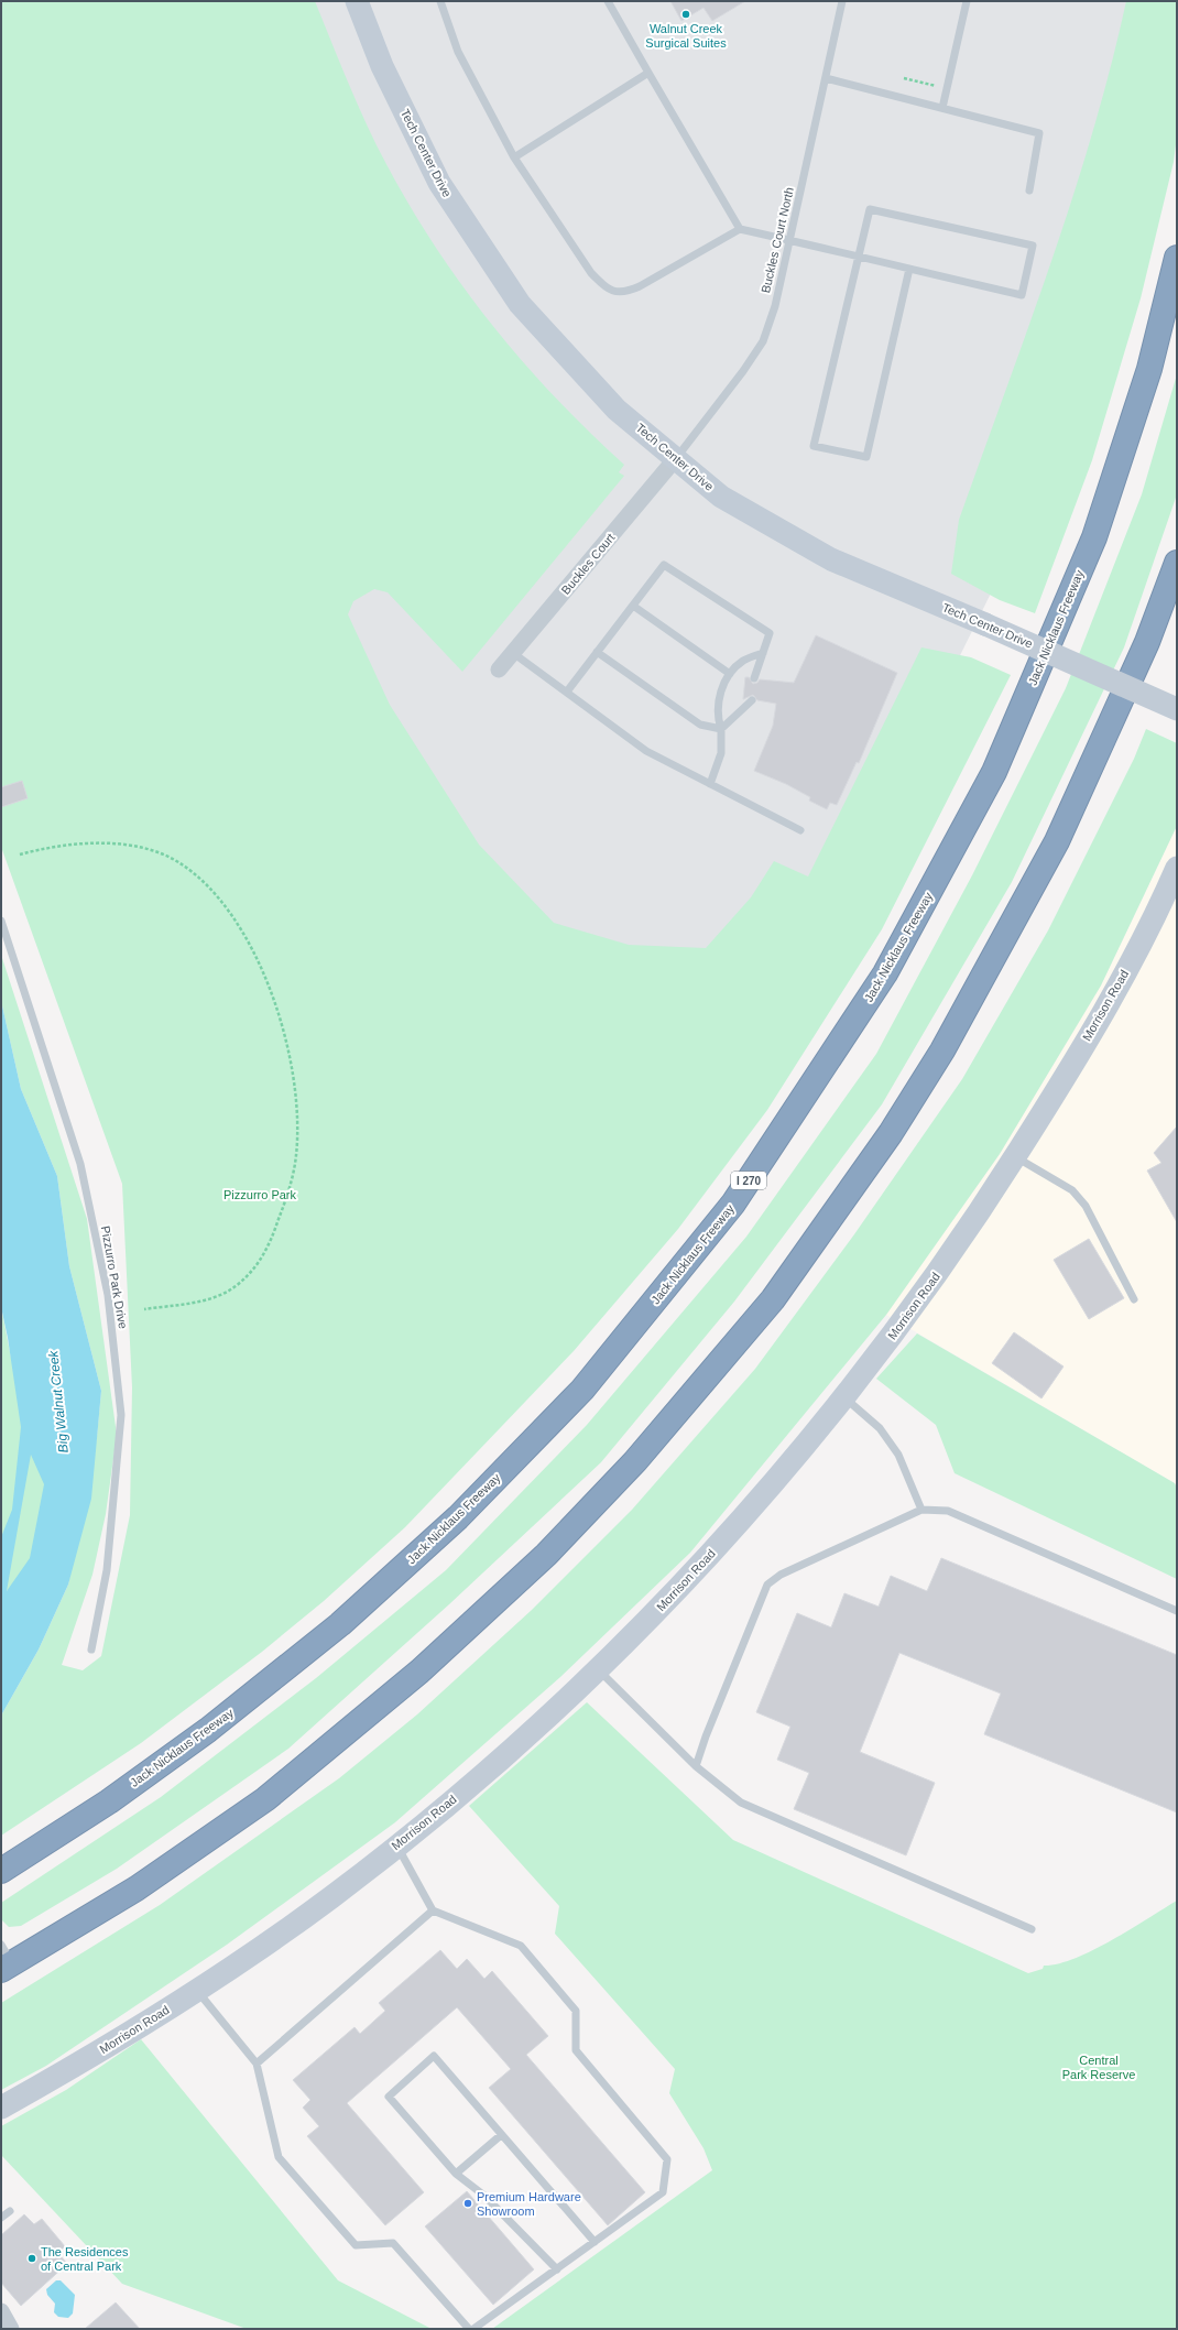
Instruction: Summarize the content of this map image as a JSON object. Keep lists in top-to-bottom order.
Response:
{
  "streets": {
    "highway": ["Jack Nicklaus Freeway", "I 270"],
    "street": ["Tech Center Drive", "Buckles Court", "Morrison Road"],
    "lane": ["Buckles Court North", "Pizzurro Park Drive"]
  },
  "crossings": [
    ["Tech Center Drive", "Buckles Court North"],
    ["Tech Center Drive", "Buckles Court"],
    ["Buckles Court North", "Buckles Court"]
  ],
  "water": ["Big Walnut Creek"],
  "parks": ["Pizzurro Park", "Central Park Reserve"],
  "places": ["Walnut Creek Surgical Suites", "Premium Hardware Showroom", "The Residences of Central Park"]
}
